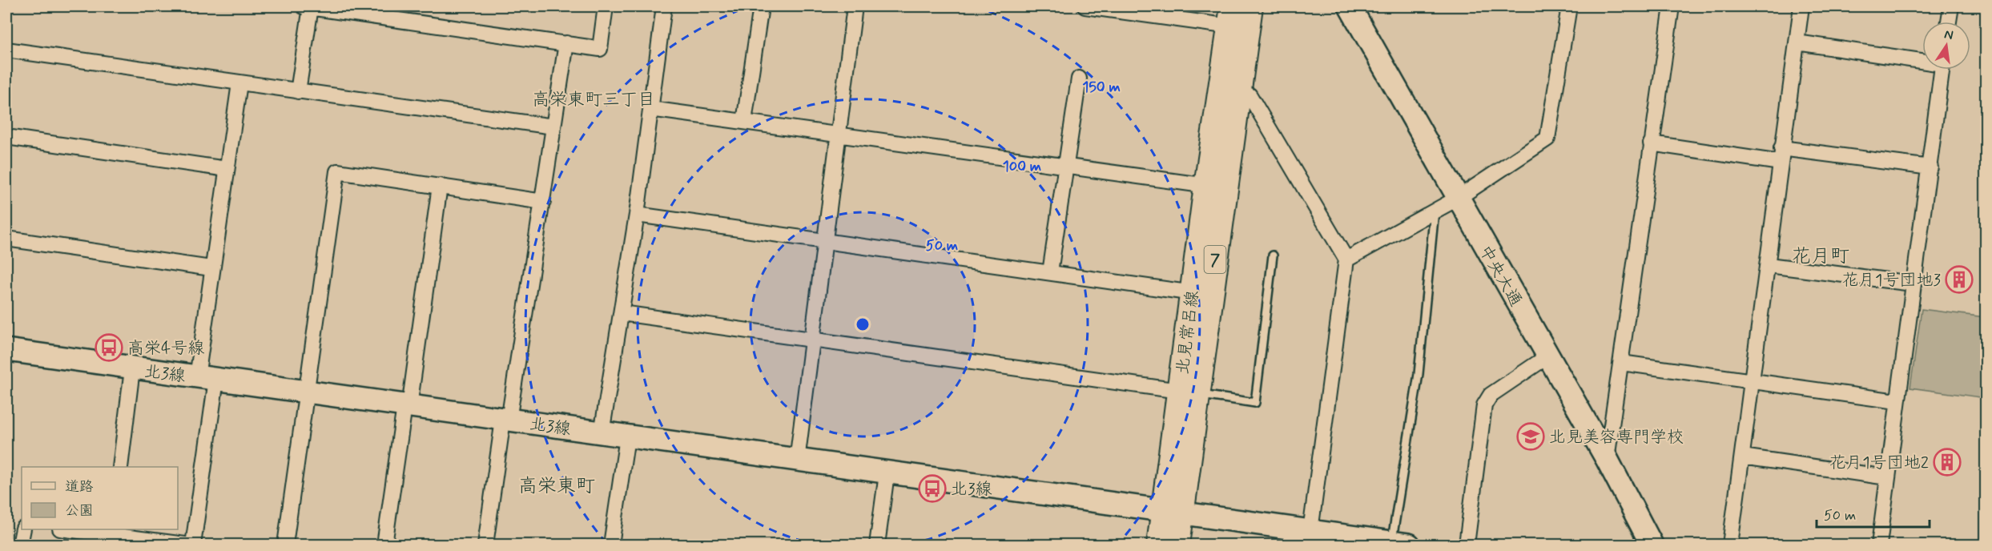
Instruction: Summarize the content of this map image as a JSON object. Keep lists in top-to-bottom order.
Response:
{
  "streets": {
    "main road": ["7", "北見常呂線"],
    "street": ["中央大通", "北3線"]
  },
  "crossings": [
    ["北見常呂線", "北3線"]
  ],
  "districts": ["高栄東町三丁目", "花月町", "高栄東町"],
  "places": {
    "building": ["花月1号団地3", "花月1号団地2"],
    "bus stop": ["高栄4号線", "北3線"],
    "school or university": ["北見美容専門学校"]
  },
  "legend": ["道路", "公園"],
  "scale_bar": "50 m",
  "north": "top",
  "rings": ["150 m", "100 m", "50 m"]
}
